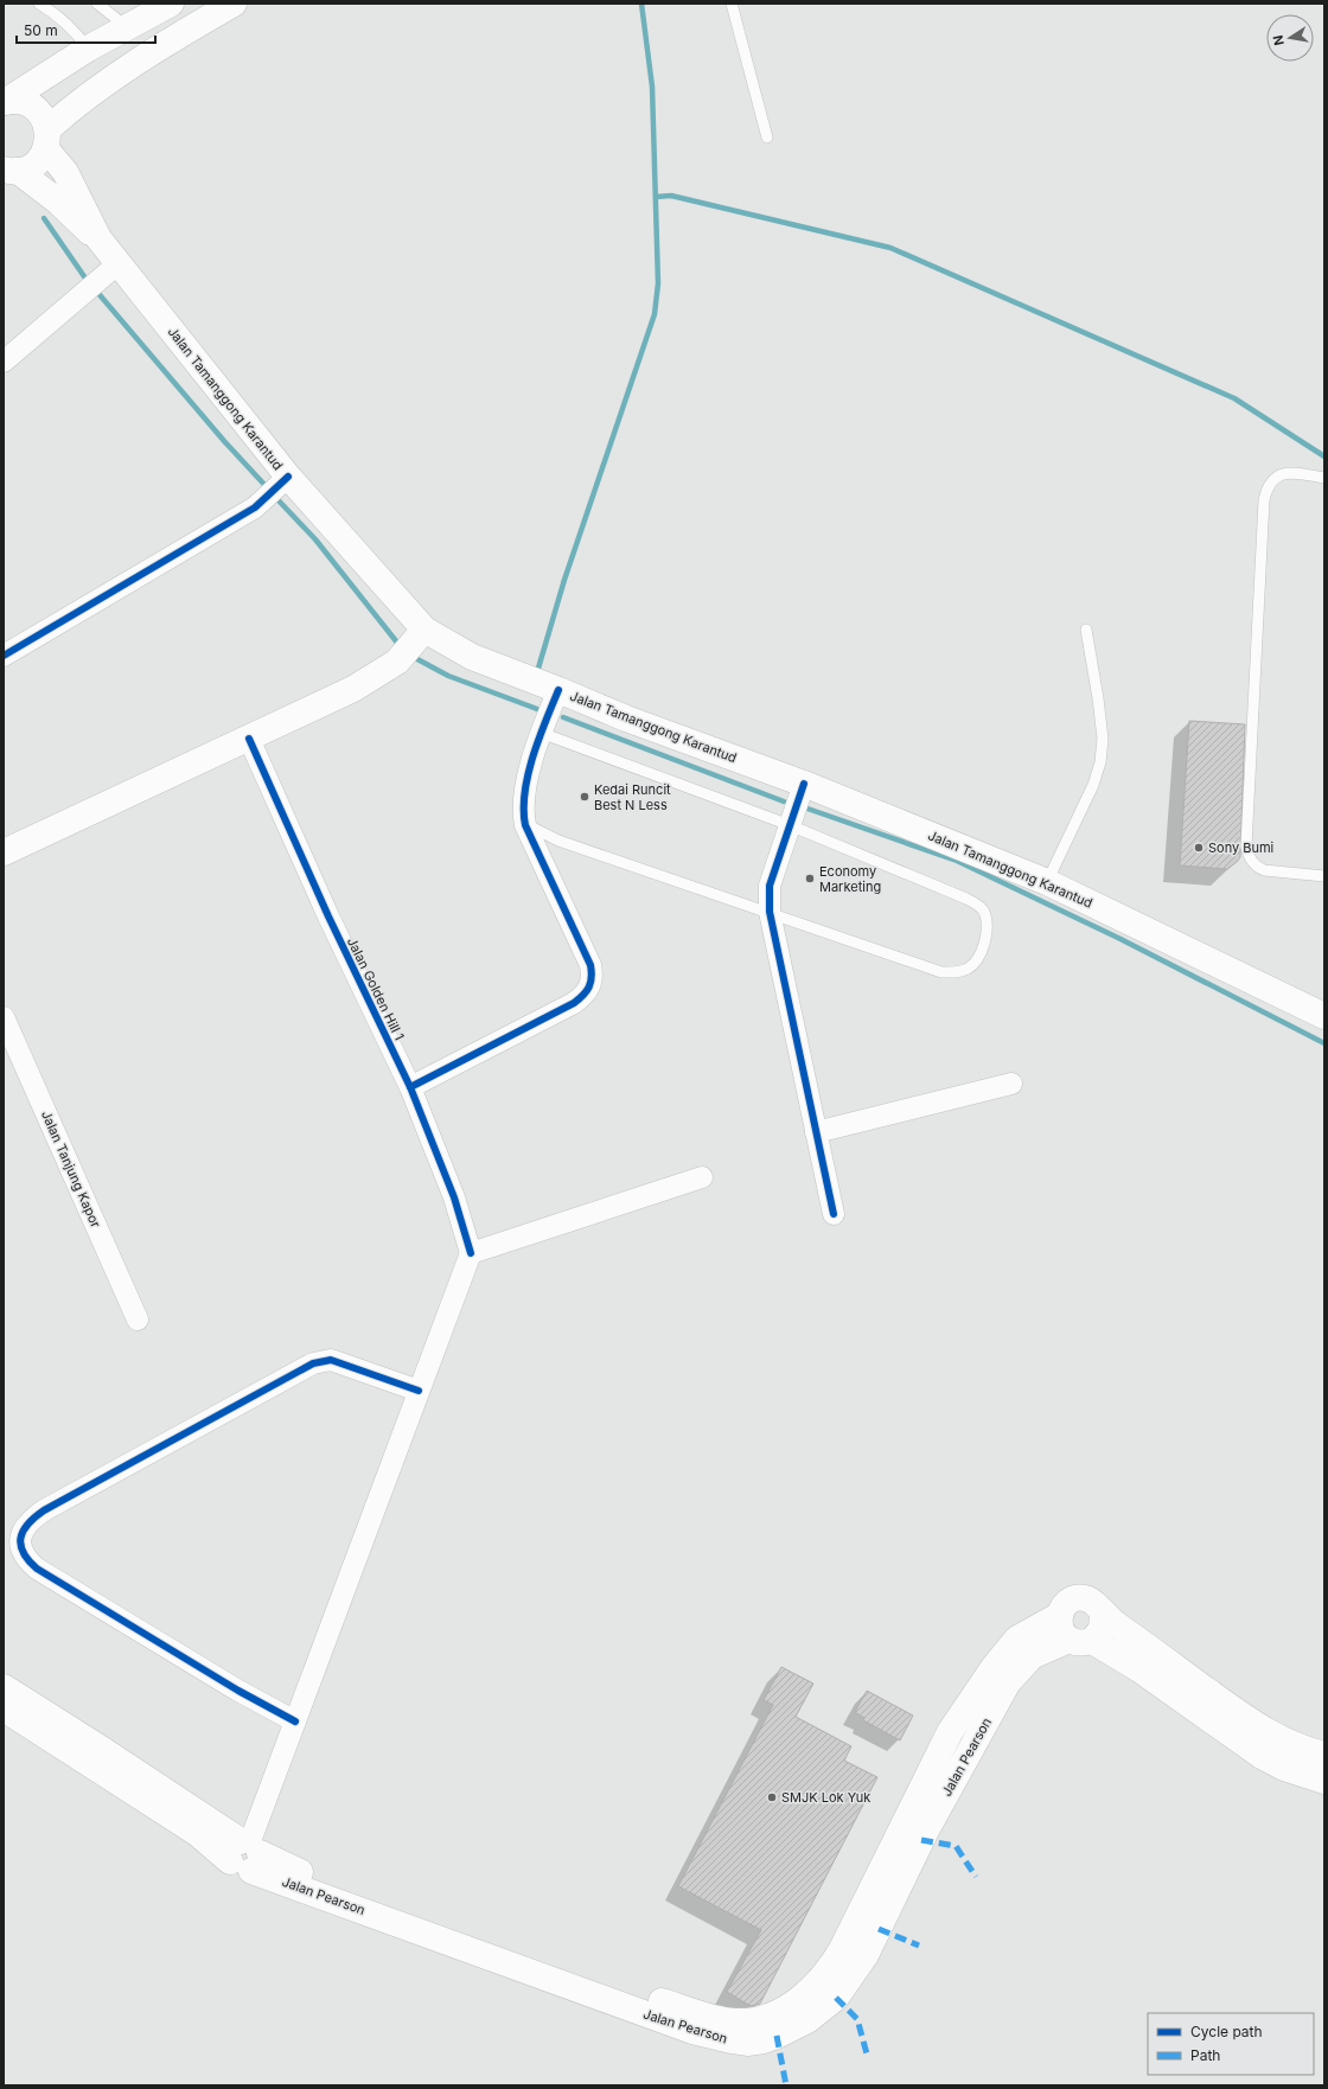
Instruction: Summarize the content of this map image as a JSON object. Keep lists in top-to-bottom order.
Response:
{
  "streets": {
    "main road": ["Jalan Tamanggong Karantud", "Jalan Pearson"],
    "street": ["Jalan Golden Hill 1", "Jalan Tanjung Kapor"]
  },
  "places": [
    "Kedai Runcit Best N Less",
    "Sony Bumi",
    "Economy Marketing",
    "SMJK Lok Yuk"
  ],
  "legend": ["Cycle path", "Path"],
  "scale_bar": "50 m",
  "north": "left"
}
